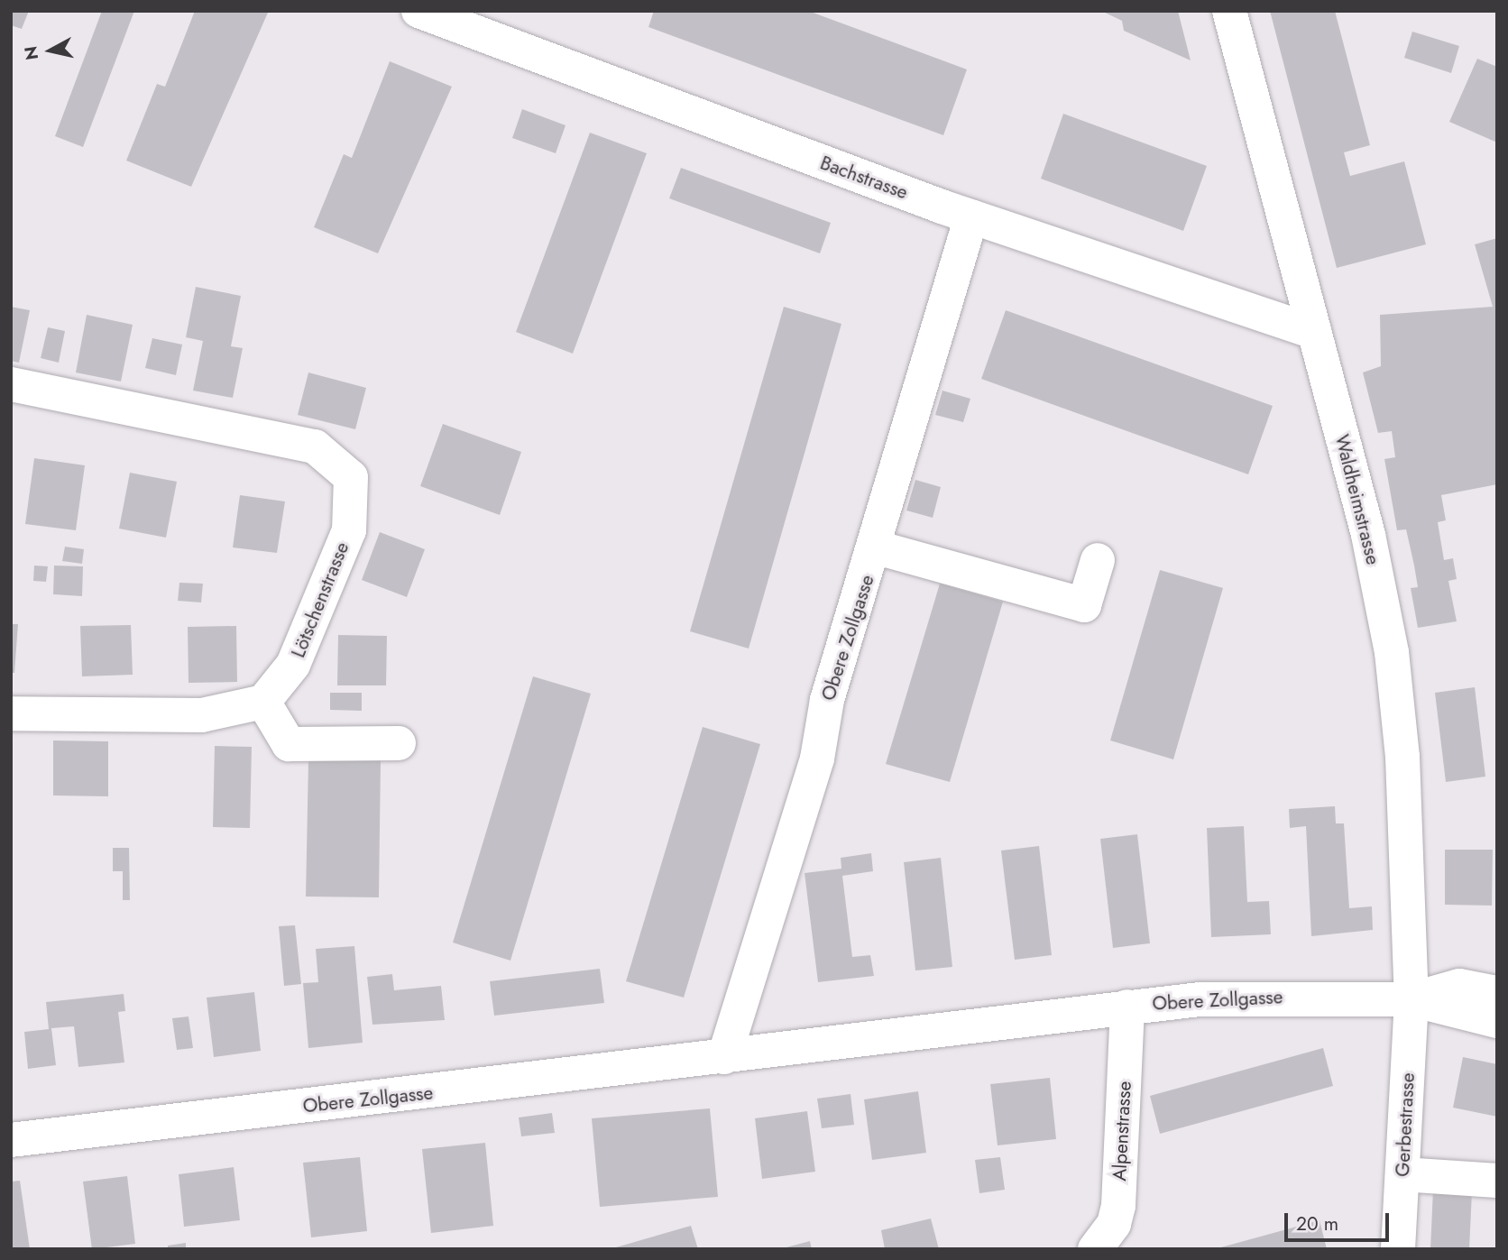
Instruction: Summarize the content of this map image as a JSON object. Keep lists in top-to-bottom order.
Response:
{
  "streets": {
    "street": [
      "Bachstrasse",
      "Waldheimstrasse",
      "Lötschenstrasse",
      "Obere Zollgasse",
      "Gerbestrasse",
      "Alpenstrasse"
    ]
  },
  "crossings": [
    ["Bachstrasse", "Waldheimstrasse"],
    ["Bachstrasse", "Obere Zollgasse"],
    ["Waldheimstrasse", "Obere Zollgasse"],
    ["Waldheimstrasse", "Gerbestrasse"],
    ["Obere Zollgasse", "Gerbestrasse"],
    ["Obere Zollgasse", "Alpenstrasse"]
  ],
  "scale_bar": "20 m",
  "north": "left"
}
